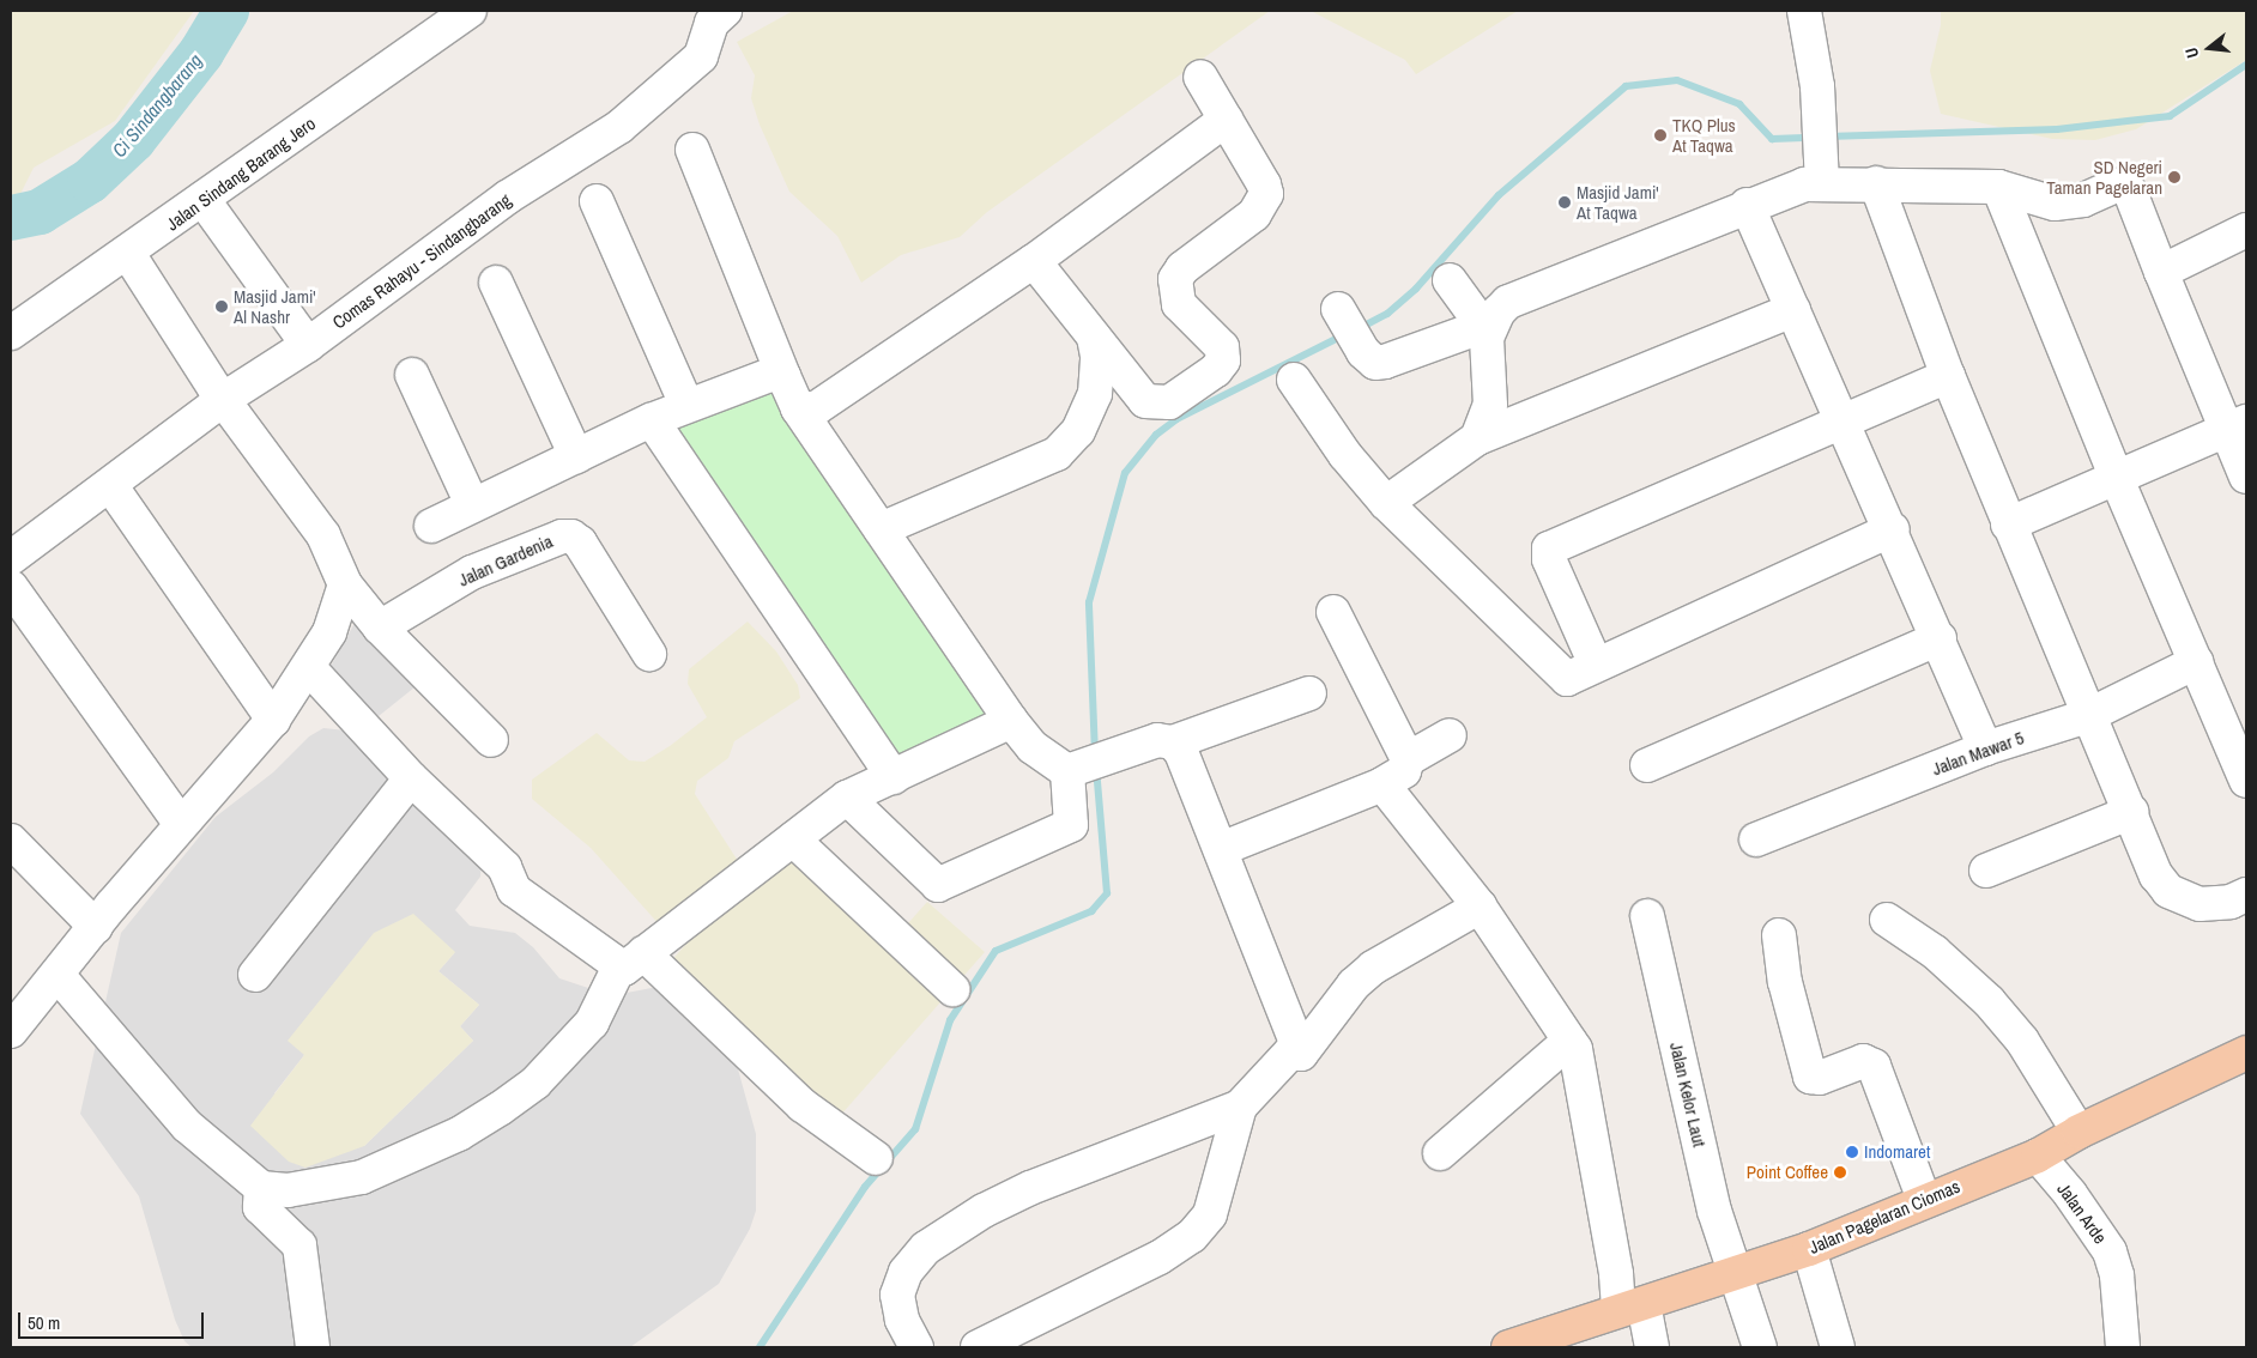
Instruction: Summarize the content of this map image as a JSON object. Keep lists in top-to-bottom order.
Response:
{
  "streets": {
    "main road": ["Jalan Pagelaran Ciomas"],
    "street": [
      "Jalan Sindang Barang Jero",
      "Comas Rahayu - Sindangbarang",
      "Jalan Gardenia",
      "Jalan Mawar 5",
      "Jalan Kelor Laut",
      "Jalan Arde"
    ]
  },
  "crossings": [
    ["Jalan Kelor Laut", "Jalan Pagelaran Ciomas"],
    ["Jalan Arde", "Jalan Pagelaran Ciomas"]
  ],
  "water": ["Ci Sindangbarang"],
  "places": [
    "TKQ Plus At Taqwa",
    "SD Negeri Taman Pagelaran",
    "Masjid Jami' At Taqwa",
    "Masjid Jami' Al Nashr",
    "Indomaret",
    "Point Coffee"
  ],
  "scale_bar": "50 m",
  "north": "left"
}
